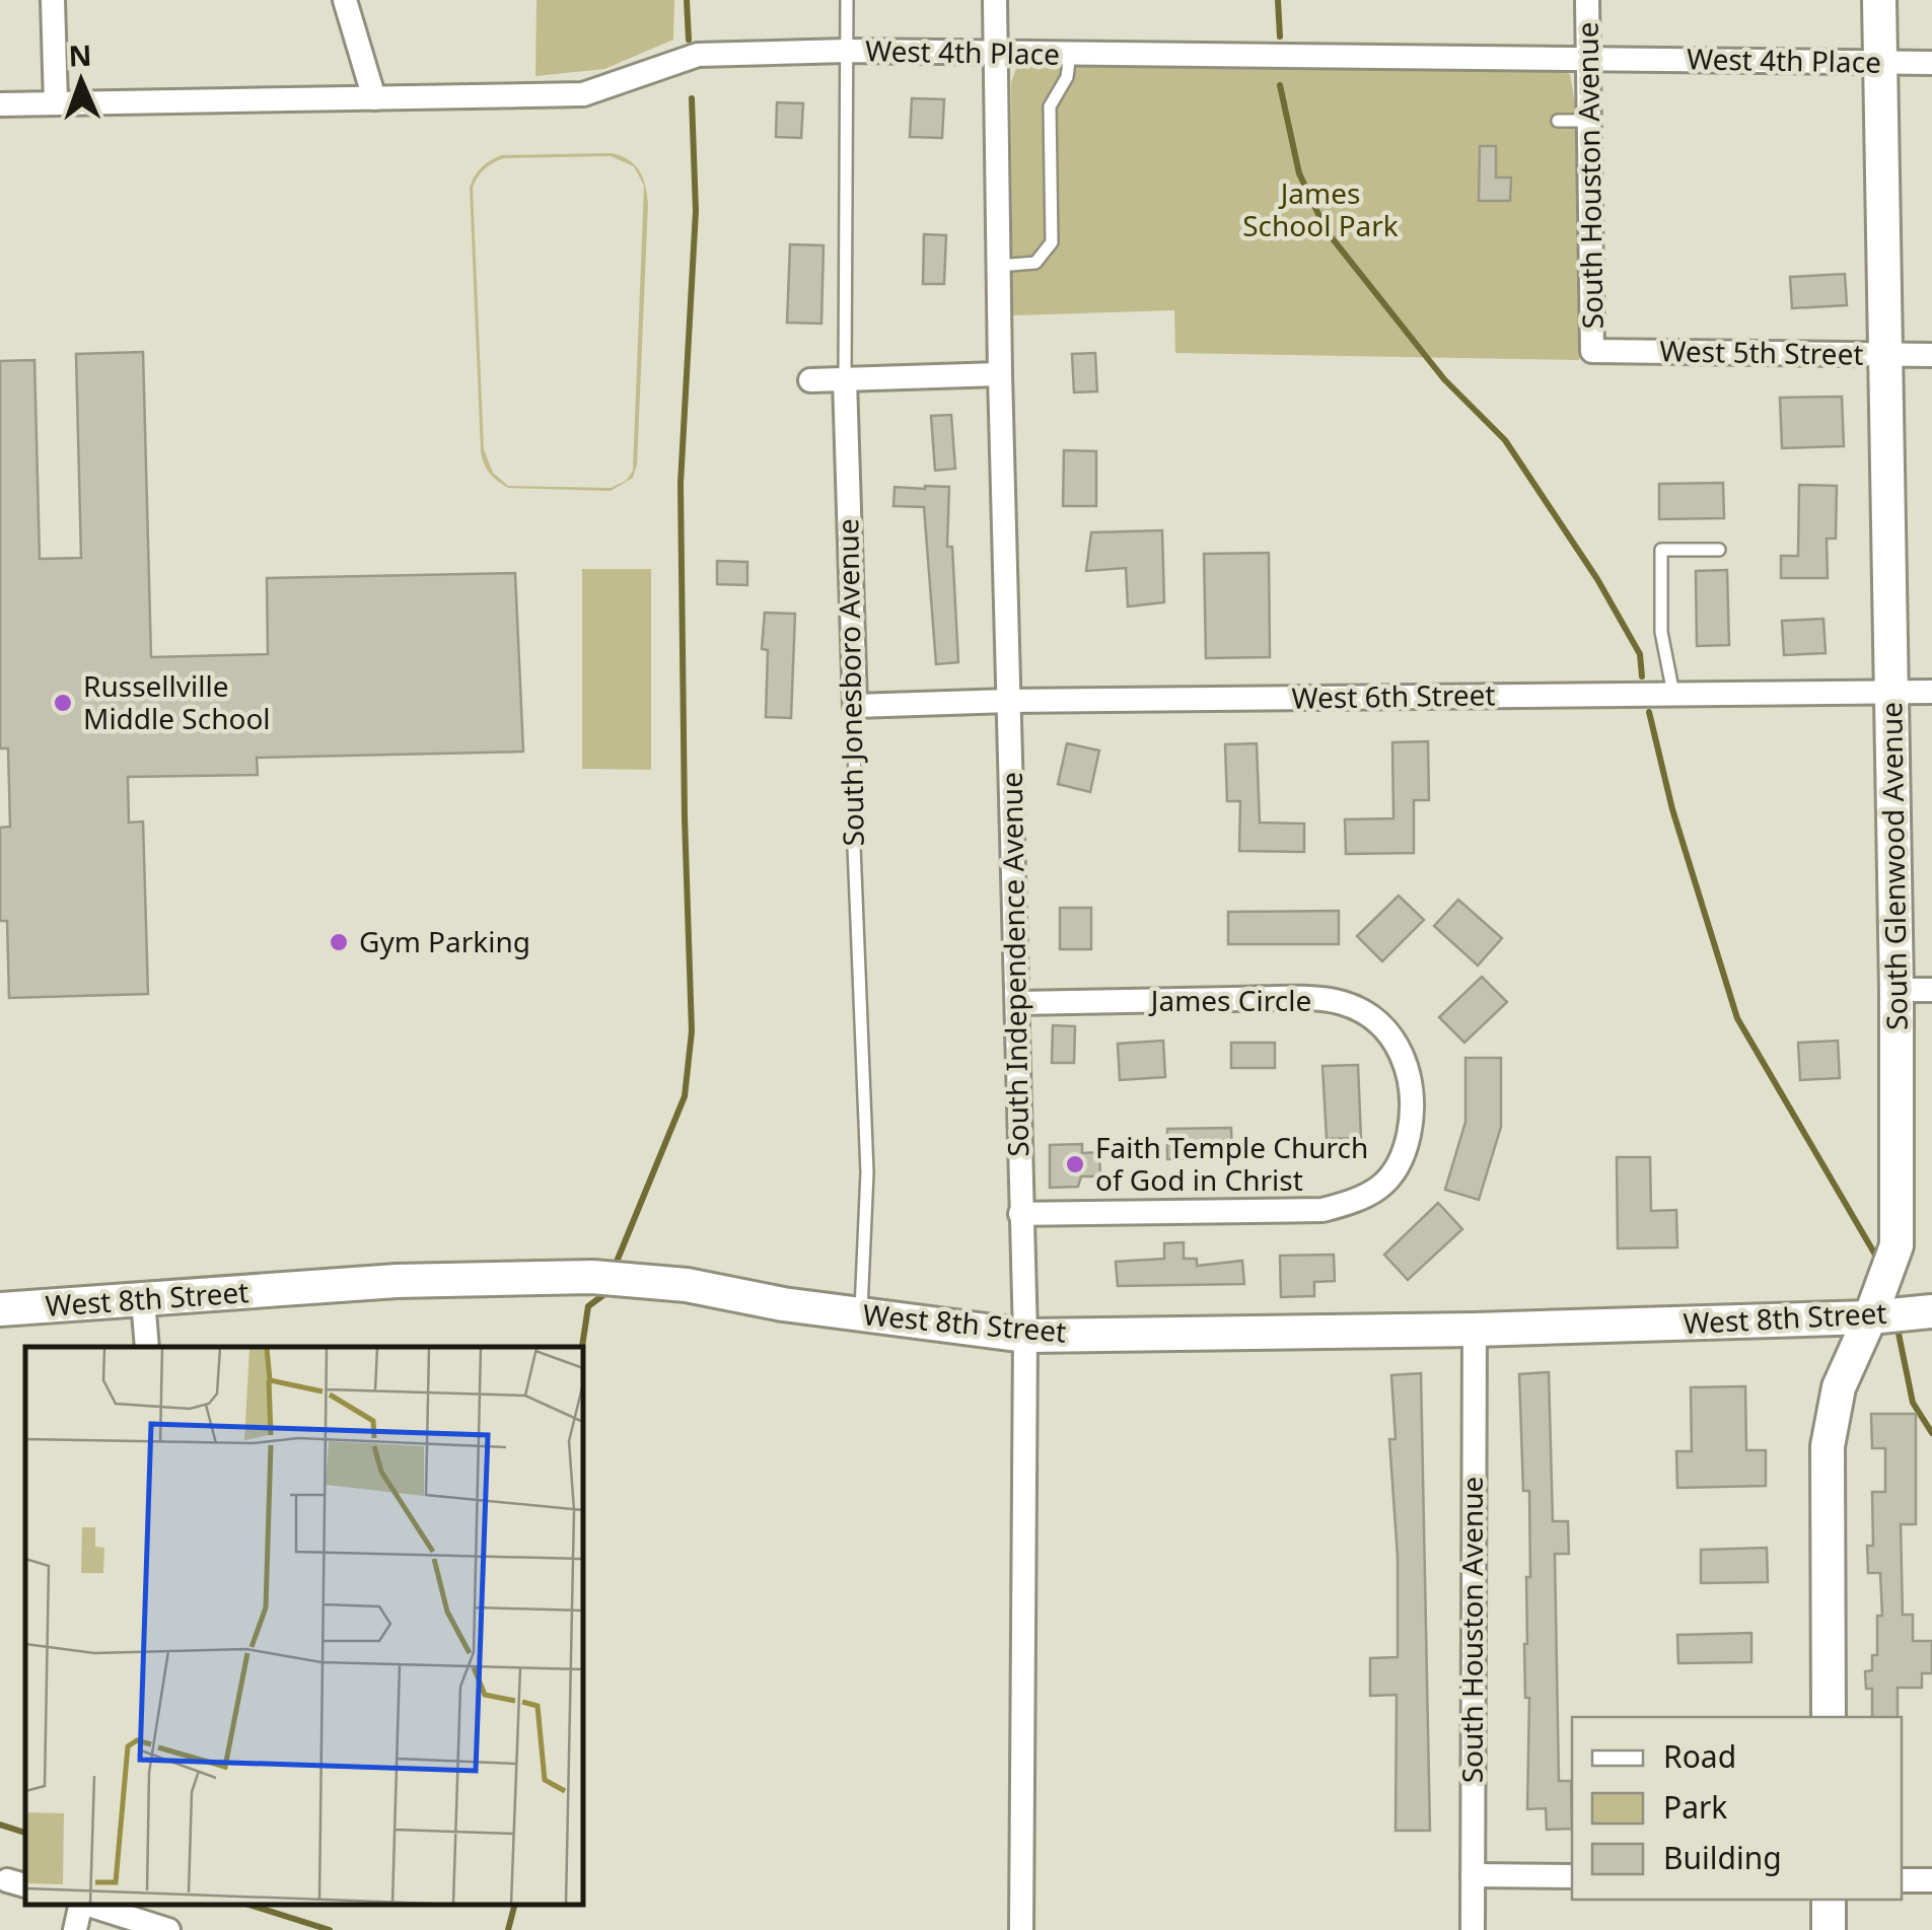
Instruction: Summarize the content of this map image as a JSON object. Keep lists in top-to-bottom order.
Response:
{
  "streets": {
    "street": [
      "West 4th Place",
      "South Houston Avenue",
      "West 5th Street",
      "South Jonesboro Avenue",
      "West 6th Street",
      "South Glenwood Avenue",
      "South Independence Avenue",
      "James Circle",
      "West 8th Street"
    ]
  },
  "crossings": [
    ["West 4th Place", "South Houston Avenue"],
    ["West 4th Place", "South Jonesboro Avenue"],
    ["West 4th Place", "South Glenwood Avenue"],
    ["West 4th Place", "South Independence Avenue"],
    ["South Houston Avenue", "West 5th Street"],
    ["South Houston Avenue", "West 8th Street"],
    ["West 5th Street", "South Glenwood Avenue"],
    ["South Jonesboro Avenue", "West 6th Street"],
    ["South Jonesboro Avenue", "West 8th Street"],
    ["West 6th Street", "South Glenwood Avenue"],
    ["West 6th Street", "South Independence Avenue"],
    ["South Glenwood Avenue", "West 8th Street"],
    ["South Independence Avenue", "James Circle"],
    ["South Independence Avenue", "West 8th Street"]
  ],
  "parks": ["James School Park"],
  "places": ["Russellville Middle School", "Gym Parking", "Faith Temple Church of God in Christ"],
  "legend": ["Road", "Park", "Building"],
  "north": "top"
}
